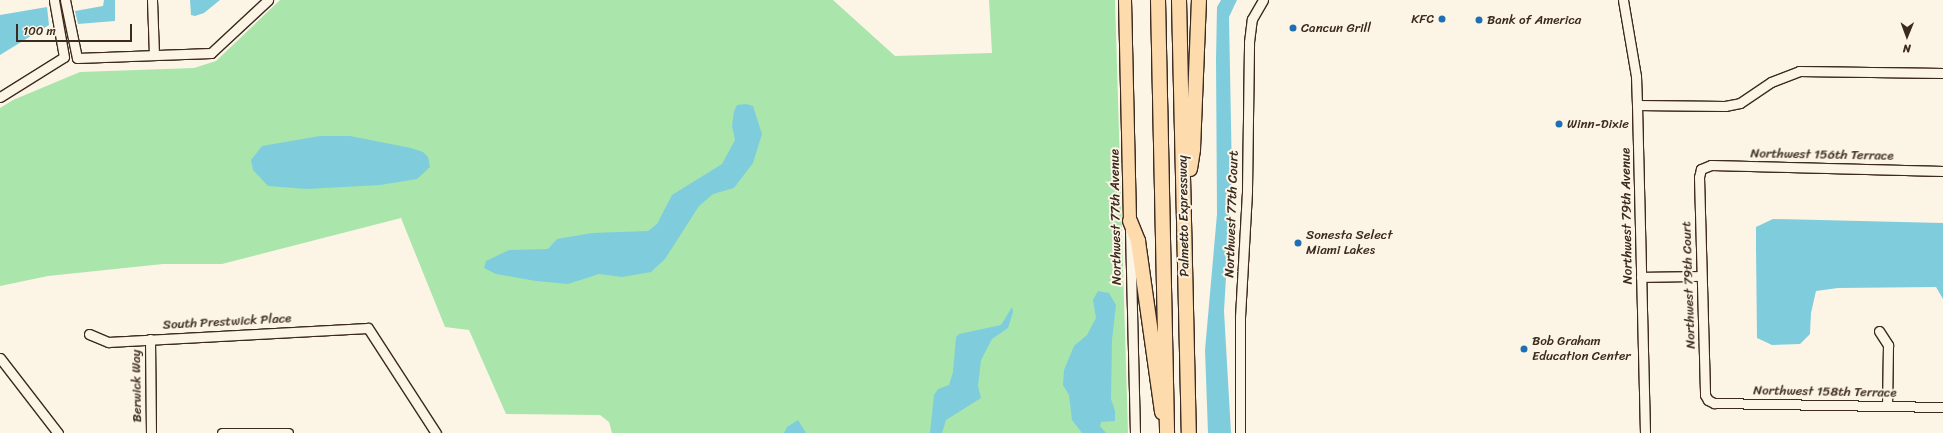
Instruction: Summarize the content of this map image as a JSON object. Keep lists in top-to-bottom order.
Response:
{
  "streets": {
    "highway": ["Palmetto Expressway"],
    "main road": ["Northwest 77th Avenue"],
    "street": [
      "Northwest 156th Terrace",
      "Northwest 77th Court",
      "Northwest 79th Avenue",
      "Northwest 79th Court",
      "South Prestwick Place",
      "Berwick Way",
      "Northwest 158th Terrace"
    ]
  },
  "crossings": [
    ["Northwest 156th Terrace", "Northwest 79th Court"],
    ["Northwest 79th Court", "Northwest 158th Terrace"],
    ["South Prestwick Place", "Berwick Way"]
  ],
  "places": [
    "KFC",
    "Bank of America",
    "Cancun Grill",
    "Winn-Dixie",
    "Sonesta Select Miami Lakes",
    "Bob Graham Education Center"
  ],
  "scale_bar": "100 m",
  "north": "bottom"
}
